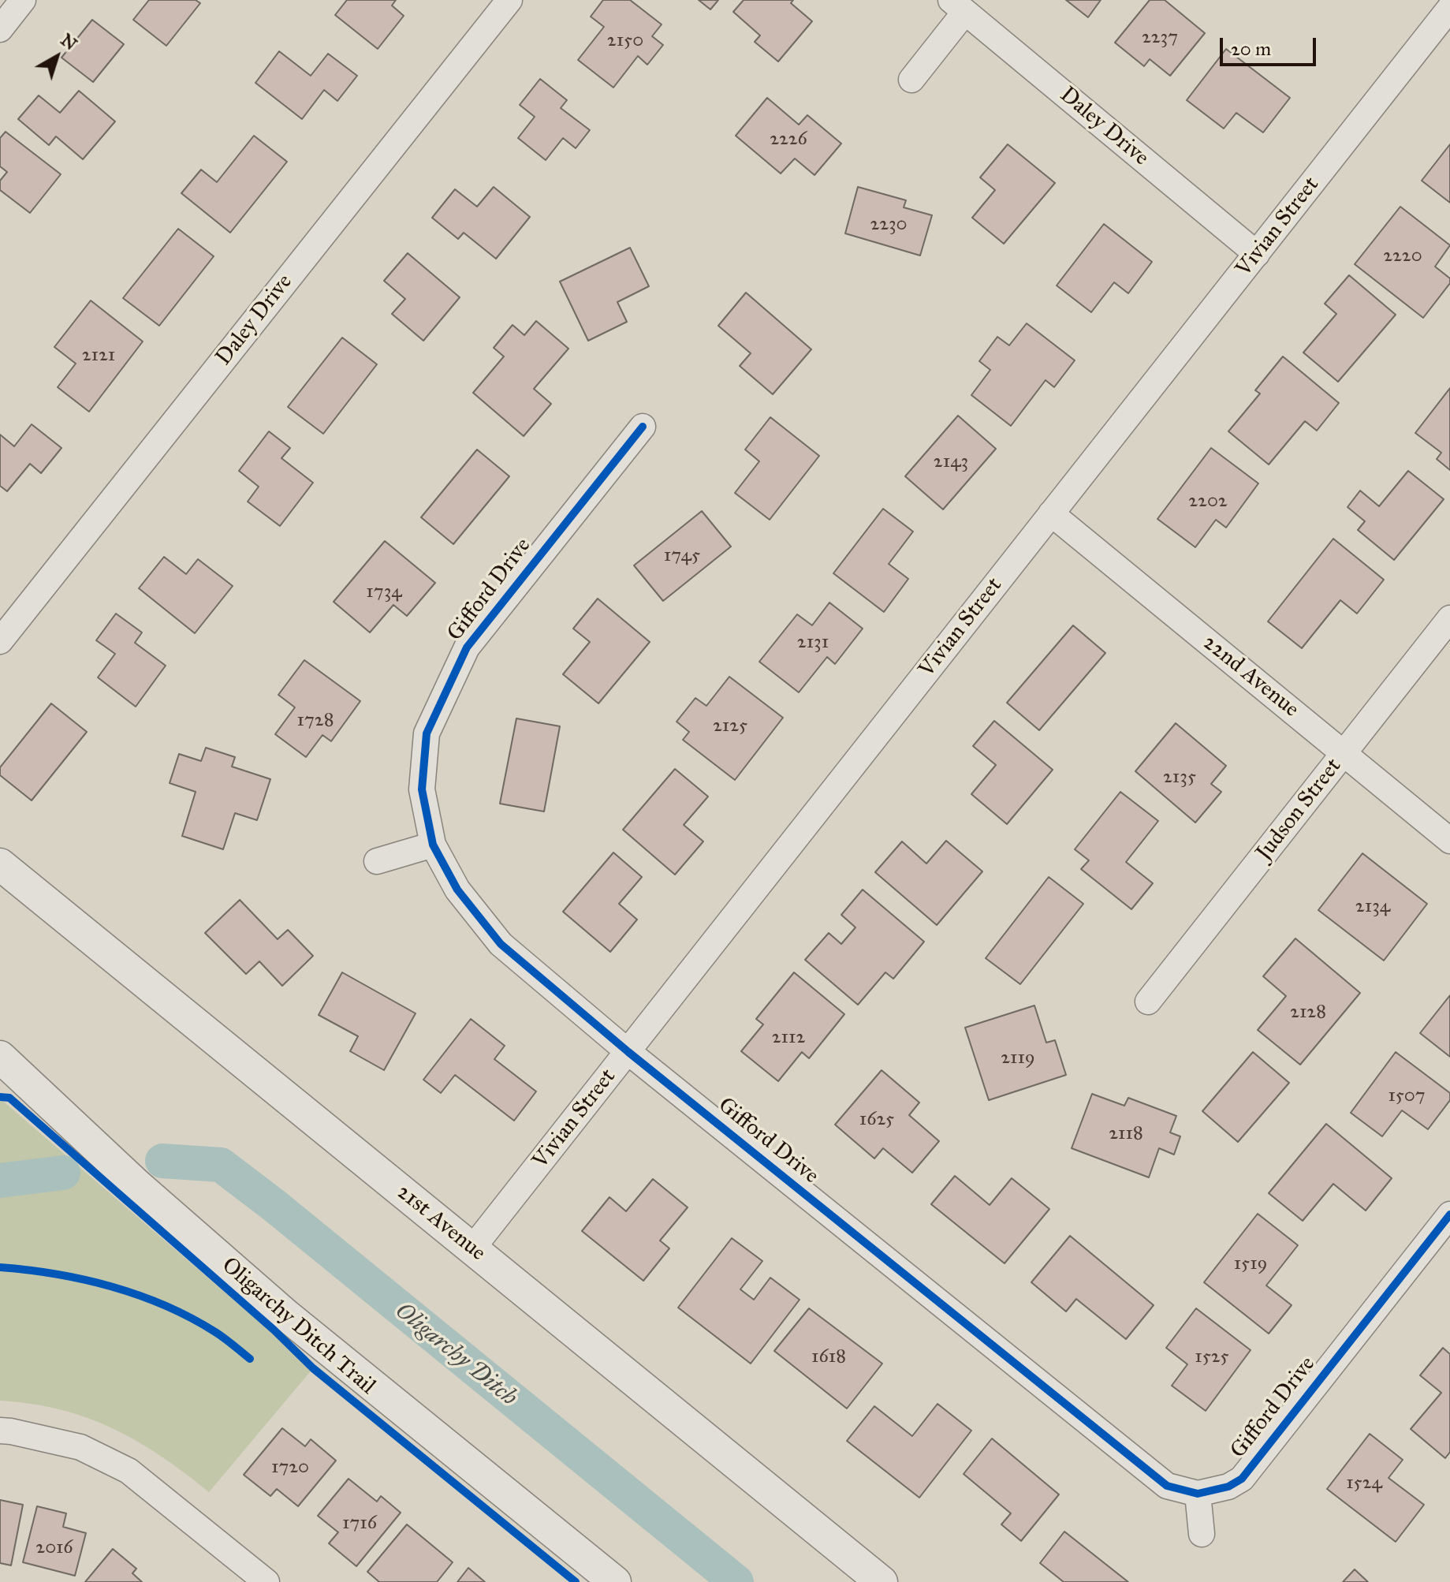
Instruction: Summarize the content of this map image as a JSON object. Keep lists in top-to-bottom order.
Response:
{
  "streets": {
    "street": [
      "Daley Drive",
      "Vivian Street",
      "Gifford Drive",
      "22nd Avenue",
      "Judson Street",
      "21st Avenue"
    ],
    "cycle path": ["Oligarchy Ditch Trail"]
  },
  "crossings": [
    ["Daley Drive", "Vivian Street"],
    ["Vivian Street", "Gifford Drive"],
    ["Vivian Street", "22nd Avenue"],
    ["Vivian Street", "21st Avenue"],
    ["22nd Avenue", "Judson Street"]
  ],
  "water": ["Oligarchy Ditch"],
  "house_numbers": [
    "2237",
    "2150",
    "2226",
    "2230",
    "2220",
    "2121",
    "2143",
    "2202",
    "1745",
    "1734",
    "2131",
    "1728",
    "2125",
    "2135",
    "2134",
    "2128",
    "2112",
    "2119",
    "1507",
    "1625",
    "2118",
    "1519",
    "1618",
    "1525",
    "1720",
    "1524",
    "1716",
    "2016"
  ],
  "scale_bar": "20 m",
  "north": "top right"
}
